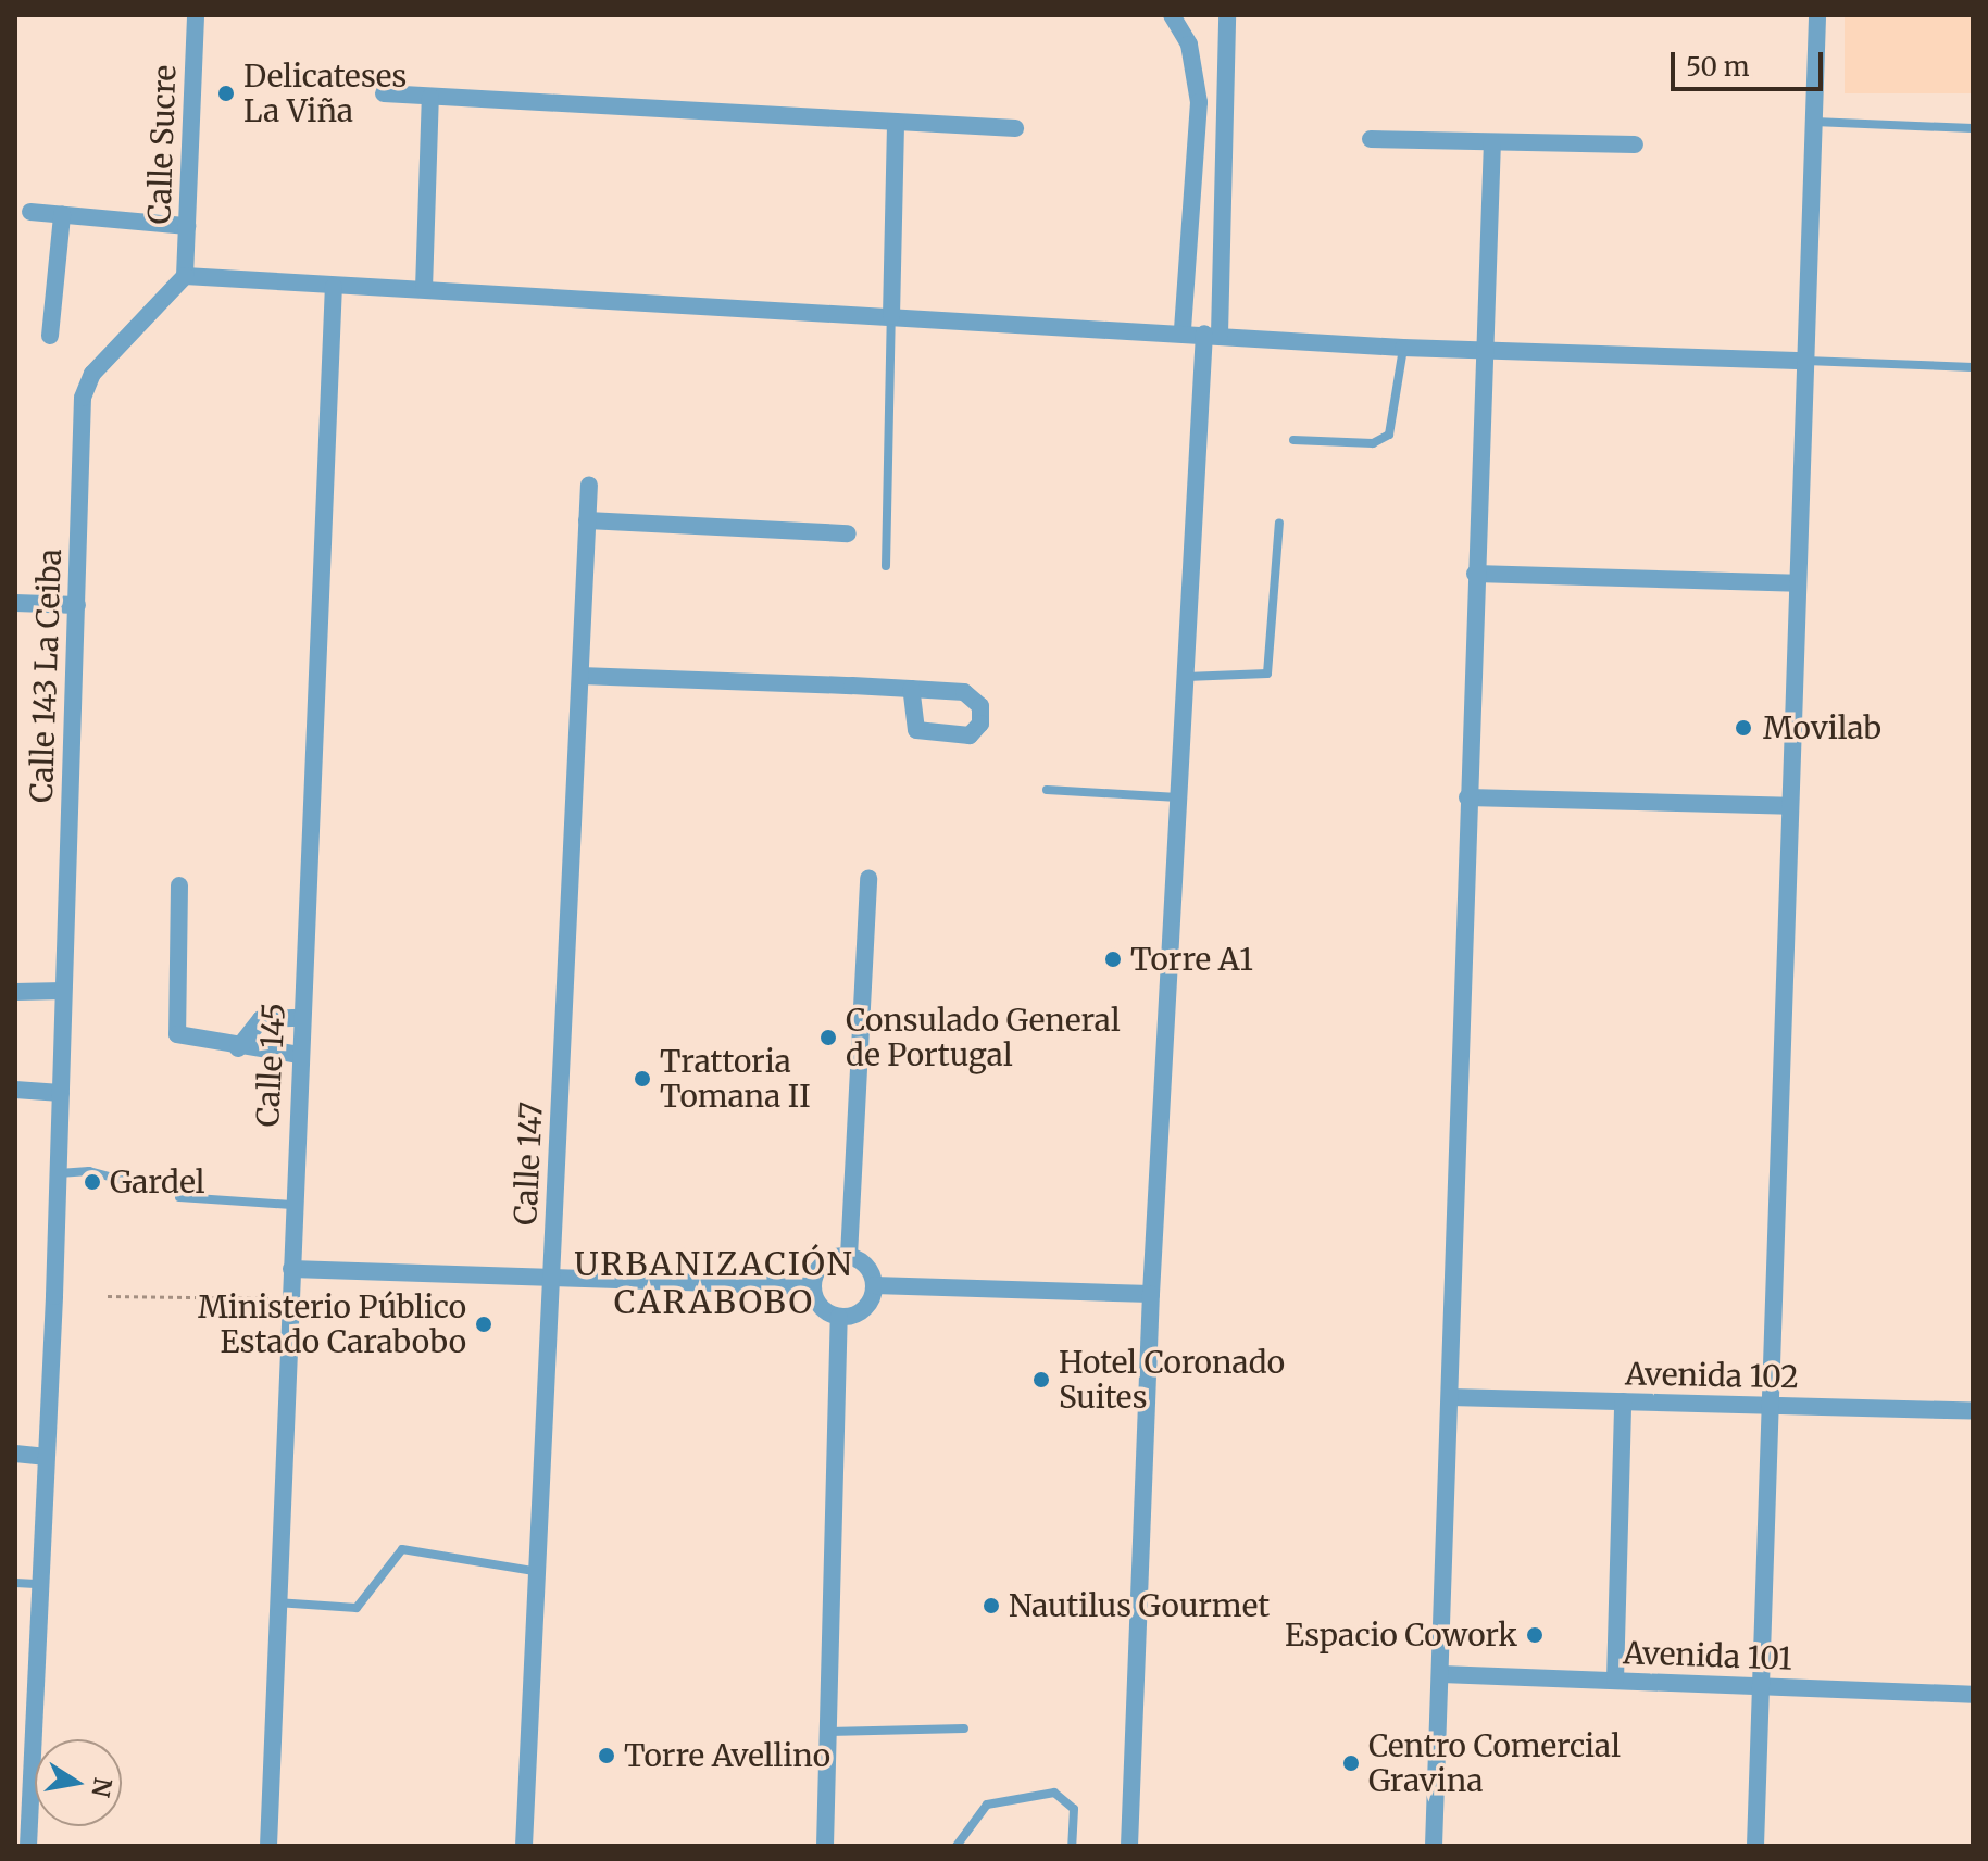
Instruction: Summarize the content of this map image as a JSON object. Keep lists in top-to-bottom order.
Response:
{
  "streets": {
    "street": [
      "Calle Sucre",
      "Calle 143 La Ceiba",
      "Calle 145",
      "Calle 147",
      "Avenida 102",
      "Avenida 101"
    ]
  },
  "crossings": [
    ["Calle Sucre", "Calle 143 La Ceiba"]
  ],
  "districts": ["URBANIZACIÓN CARABOBO"],
  "places": [
    "Delicateses La Viña",
    "Movilab",
    "Torre A1",
    "Consulado General de Portugal",
    "Trattoria Tomana II",
    "Gardel",
    "Ministerio Público Estado Carabobo",
    "Hotel Coronado Suites",
    "Nautilus Gourmet",
    "Espacio Cowork",
    "Torre Avellino",
    "Centro Comercial Gravina"
  ],
  "scale_bar": "50 m",
  "north": "right"
}
